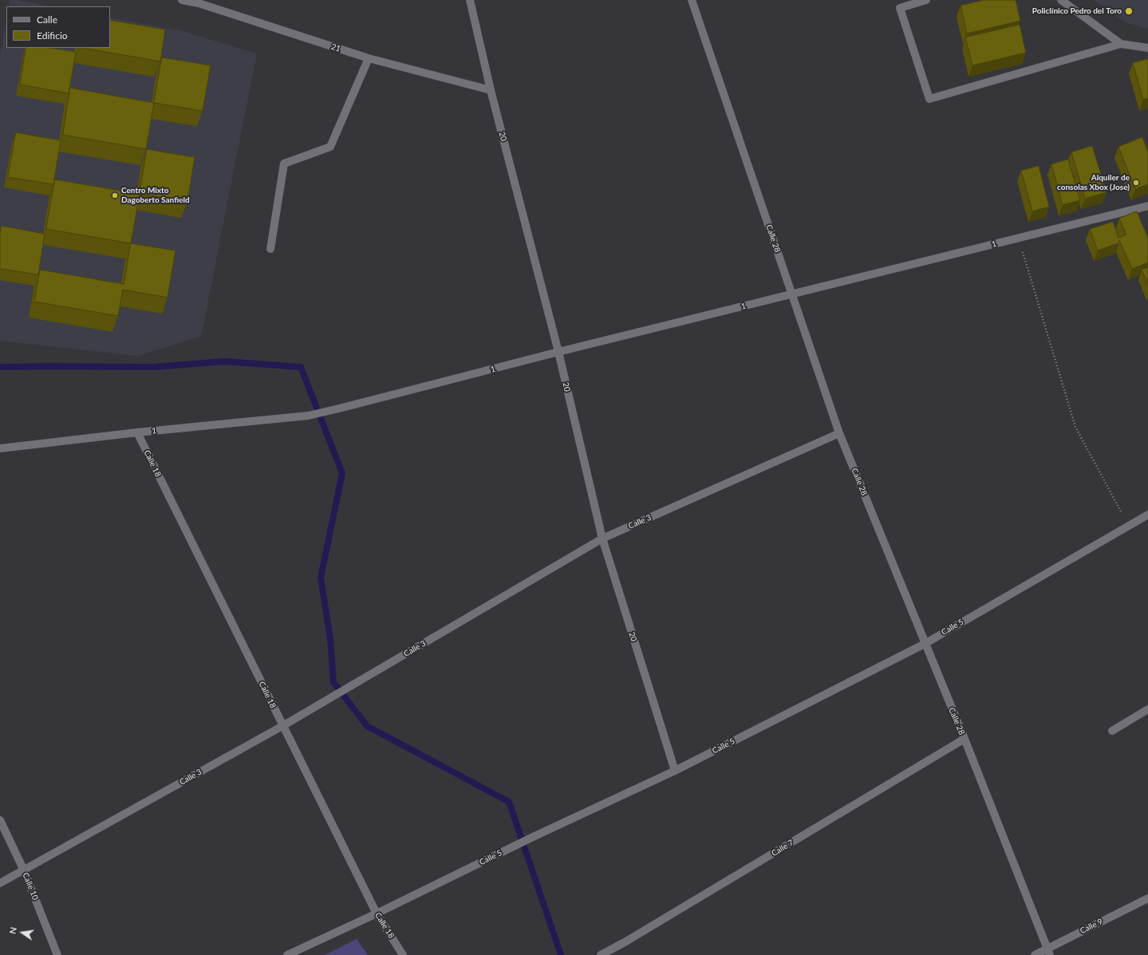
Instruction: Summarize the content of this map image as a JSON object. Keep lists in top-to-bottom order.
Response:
{
  "streets": {
    "street": [
      "21",
      "20",
      "Calle 28",
      "1",
      "Calle 18",
      "Calle 3",
      "Calle 5",
      "Calle 7",
      "Calle 10",
      "Calle 9"
    ]
  },
  "crossings": [
    ["21", "20"],
    ["20", "1"],
    ["20", "Calle 3"],
    ["20", "Calle 5"],
    ["Calle 28", "1"],
    ["Calle 28", "Calle 3"],
    ["Calle 28", "Calle 5"],
    ["Calle 28", "Calle 7"],
    ["Calle 28", "Calle 9"],
    ["1", "Calle 18"],
    ["Calle 18", "Calle 3"],
    ["Calle 18", "Calle 5"],
    ["Calle 3", "Calle 10"]
  ],
  "places": ["Policlínico Pedro del Toro", "Alquiler de consolas Xbox (Jose)", "Centro Mixto Dagoberto Sanfield"],
  "legend": ["Calle", "Edificio"],
  "north": "left"
}
